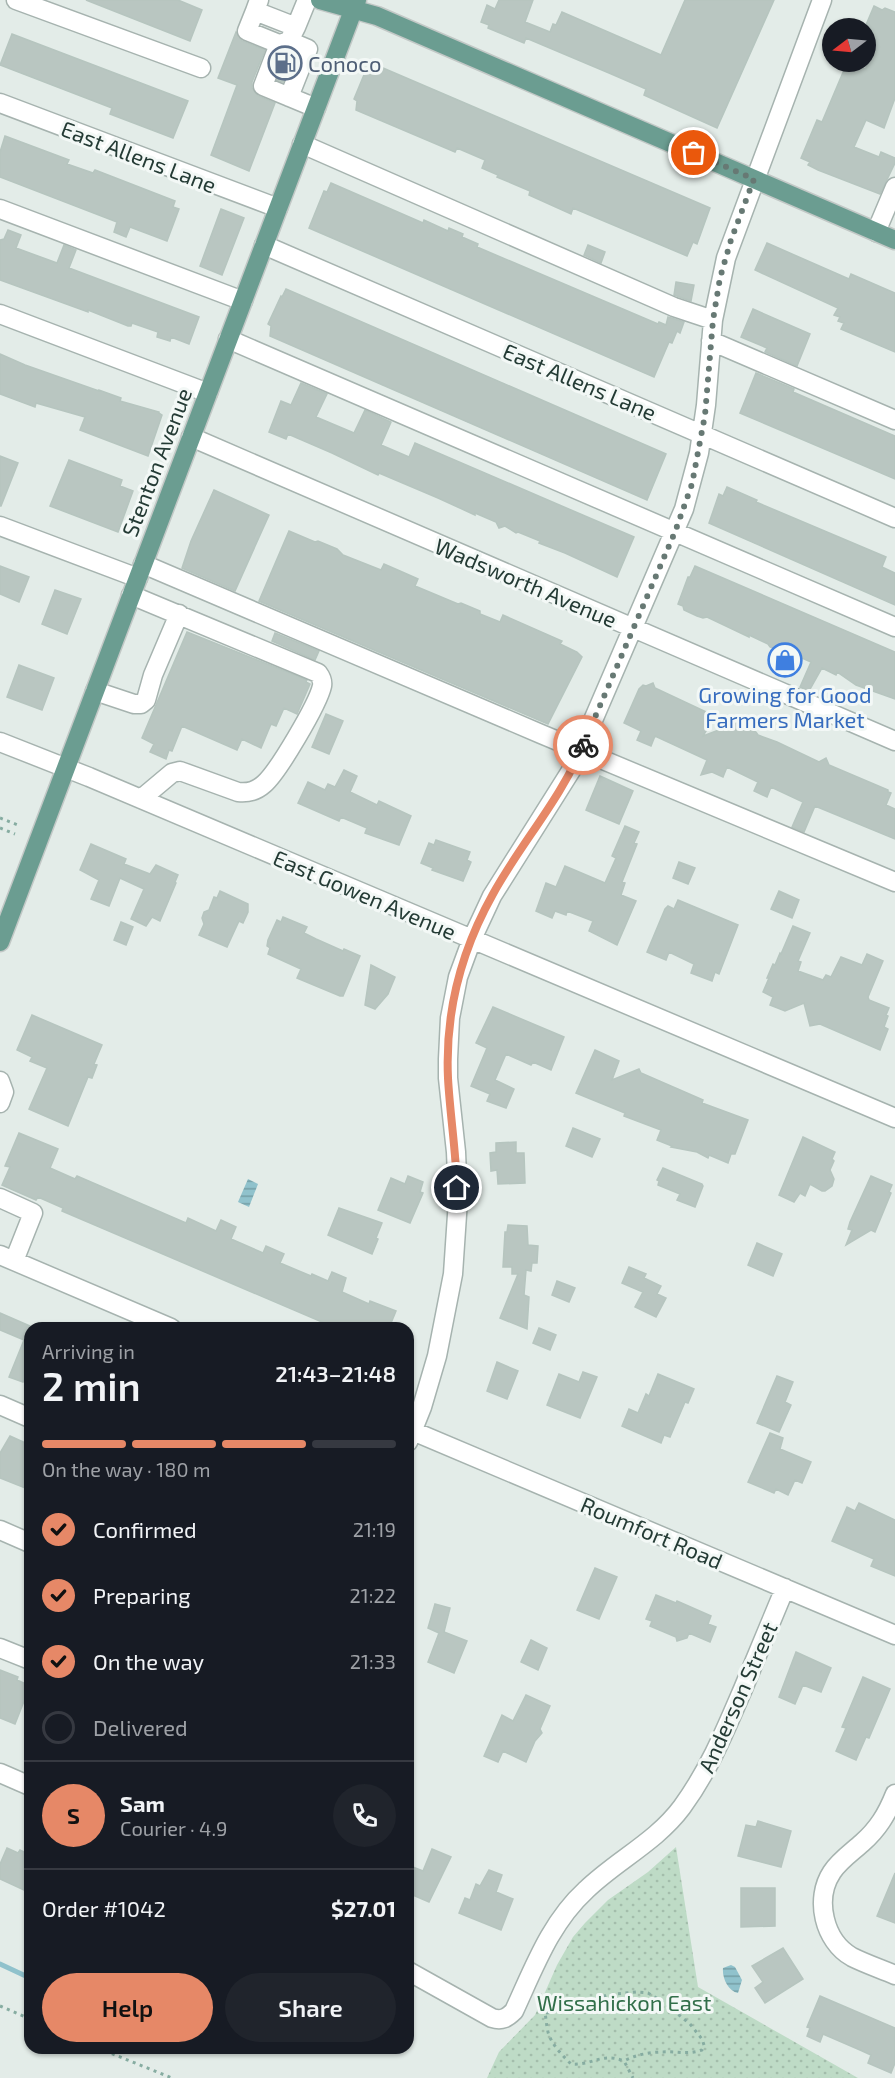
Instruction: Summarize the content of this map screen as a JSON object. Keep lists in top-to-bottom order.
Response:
{
  "streets": {
    "main road": ["Stenton Avenue"],
    "street": [
      "East Allens Lane",
      "Wadsworth Avenue",
      "East Gowen Avenue",
      "Roumfort Road",
      "Anderson Street"
    ]
  },
  "crossings": [
    ["East Allens Lane", "Stenton Avenue"],
    ["Stenton Avenue", "Wadsworth Avenue"],
    ["Stenton Avenue", "East Gowen Avenue"],
    ["Roumfort Road", "Anderson Street"]
  ],
  "parks": ["Wissahickon East"],
  "places": {
    "fuel station": ["Conoco"],
    "shop": ["Growing for Good Farmers Market"]
  },
  "north": "left",
  "page": {
    "heading": ["2 min", "Arriving in", "21:43–21:48"],
    "panel": [
      "Sam",
      "Courier · 4.9",
      "Order #1042",
      "$27.01"
    ],
    "bar": "On the way · 180 m",
    "list": [
      ["Confirmed", "21:19"],
      ["Preparing", "21:22"],
      ["On the way", "21:33"],
      "Delivered"
    ],
    "round": "S",
    "buttons": ["Help", "Share"]
  }
}
